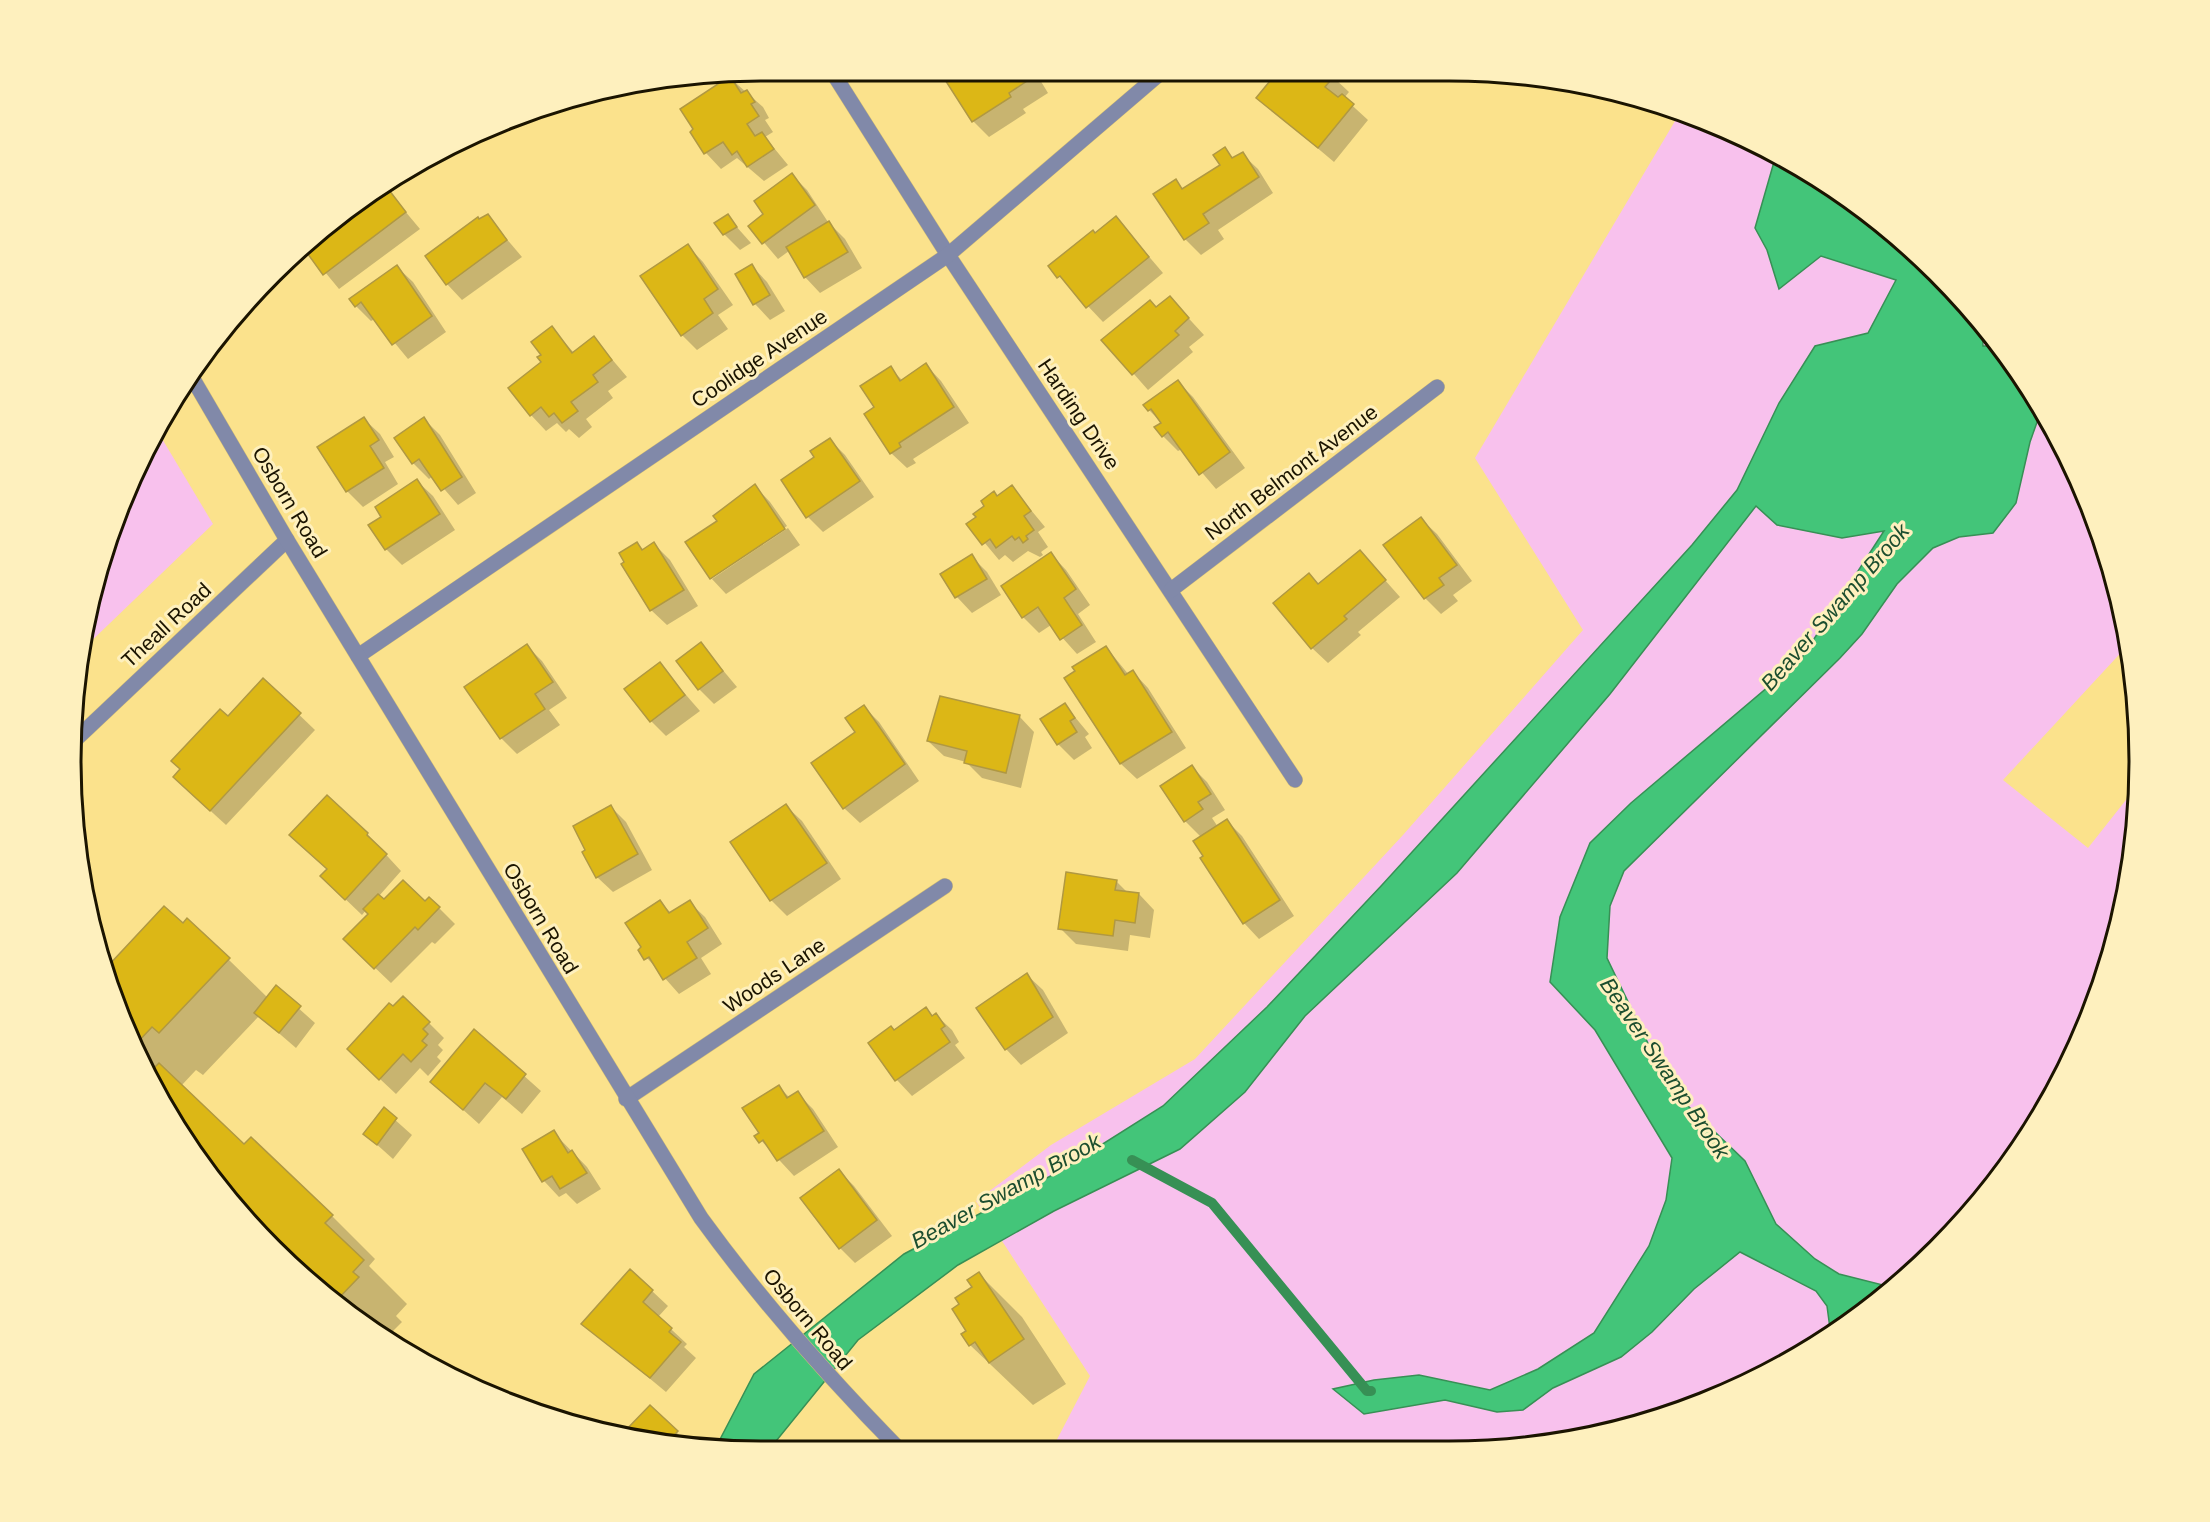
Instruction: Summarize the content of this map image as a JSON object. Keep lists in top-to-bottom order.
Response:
{
  "streets": {
    "street": [
      "Coolidge Avenue",
      "Harding Drive",
      "North Belmont Avenue",
      "Osborn Road",
      "Theall Road",
      "Woods Lane"
    ]
  },
  "crossings": [
    ["Coolidge Avenue", "Harding Drive"],
    ["Coolidge Avenue", "Osborn Road"],
    ["Harding Drive", "North Belmont Avenue"],
    ["Osborn Road", "Theall Road"],
    ["Osborn Road", "Woods Lane"]
  ],
  "water": ["Beaver Swamp Brook"]
}
